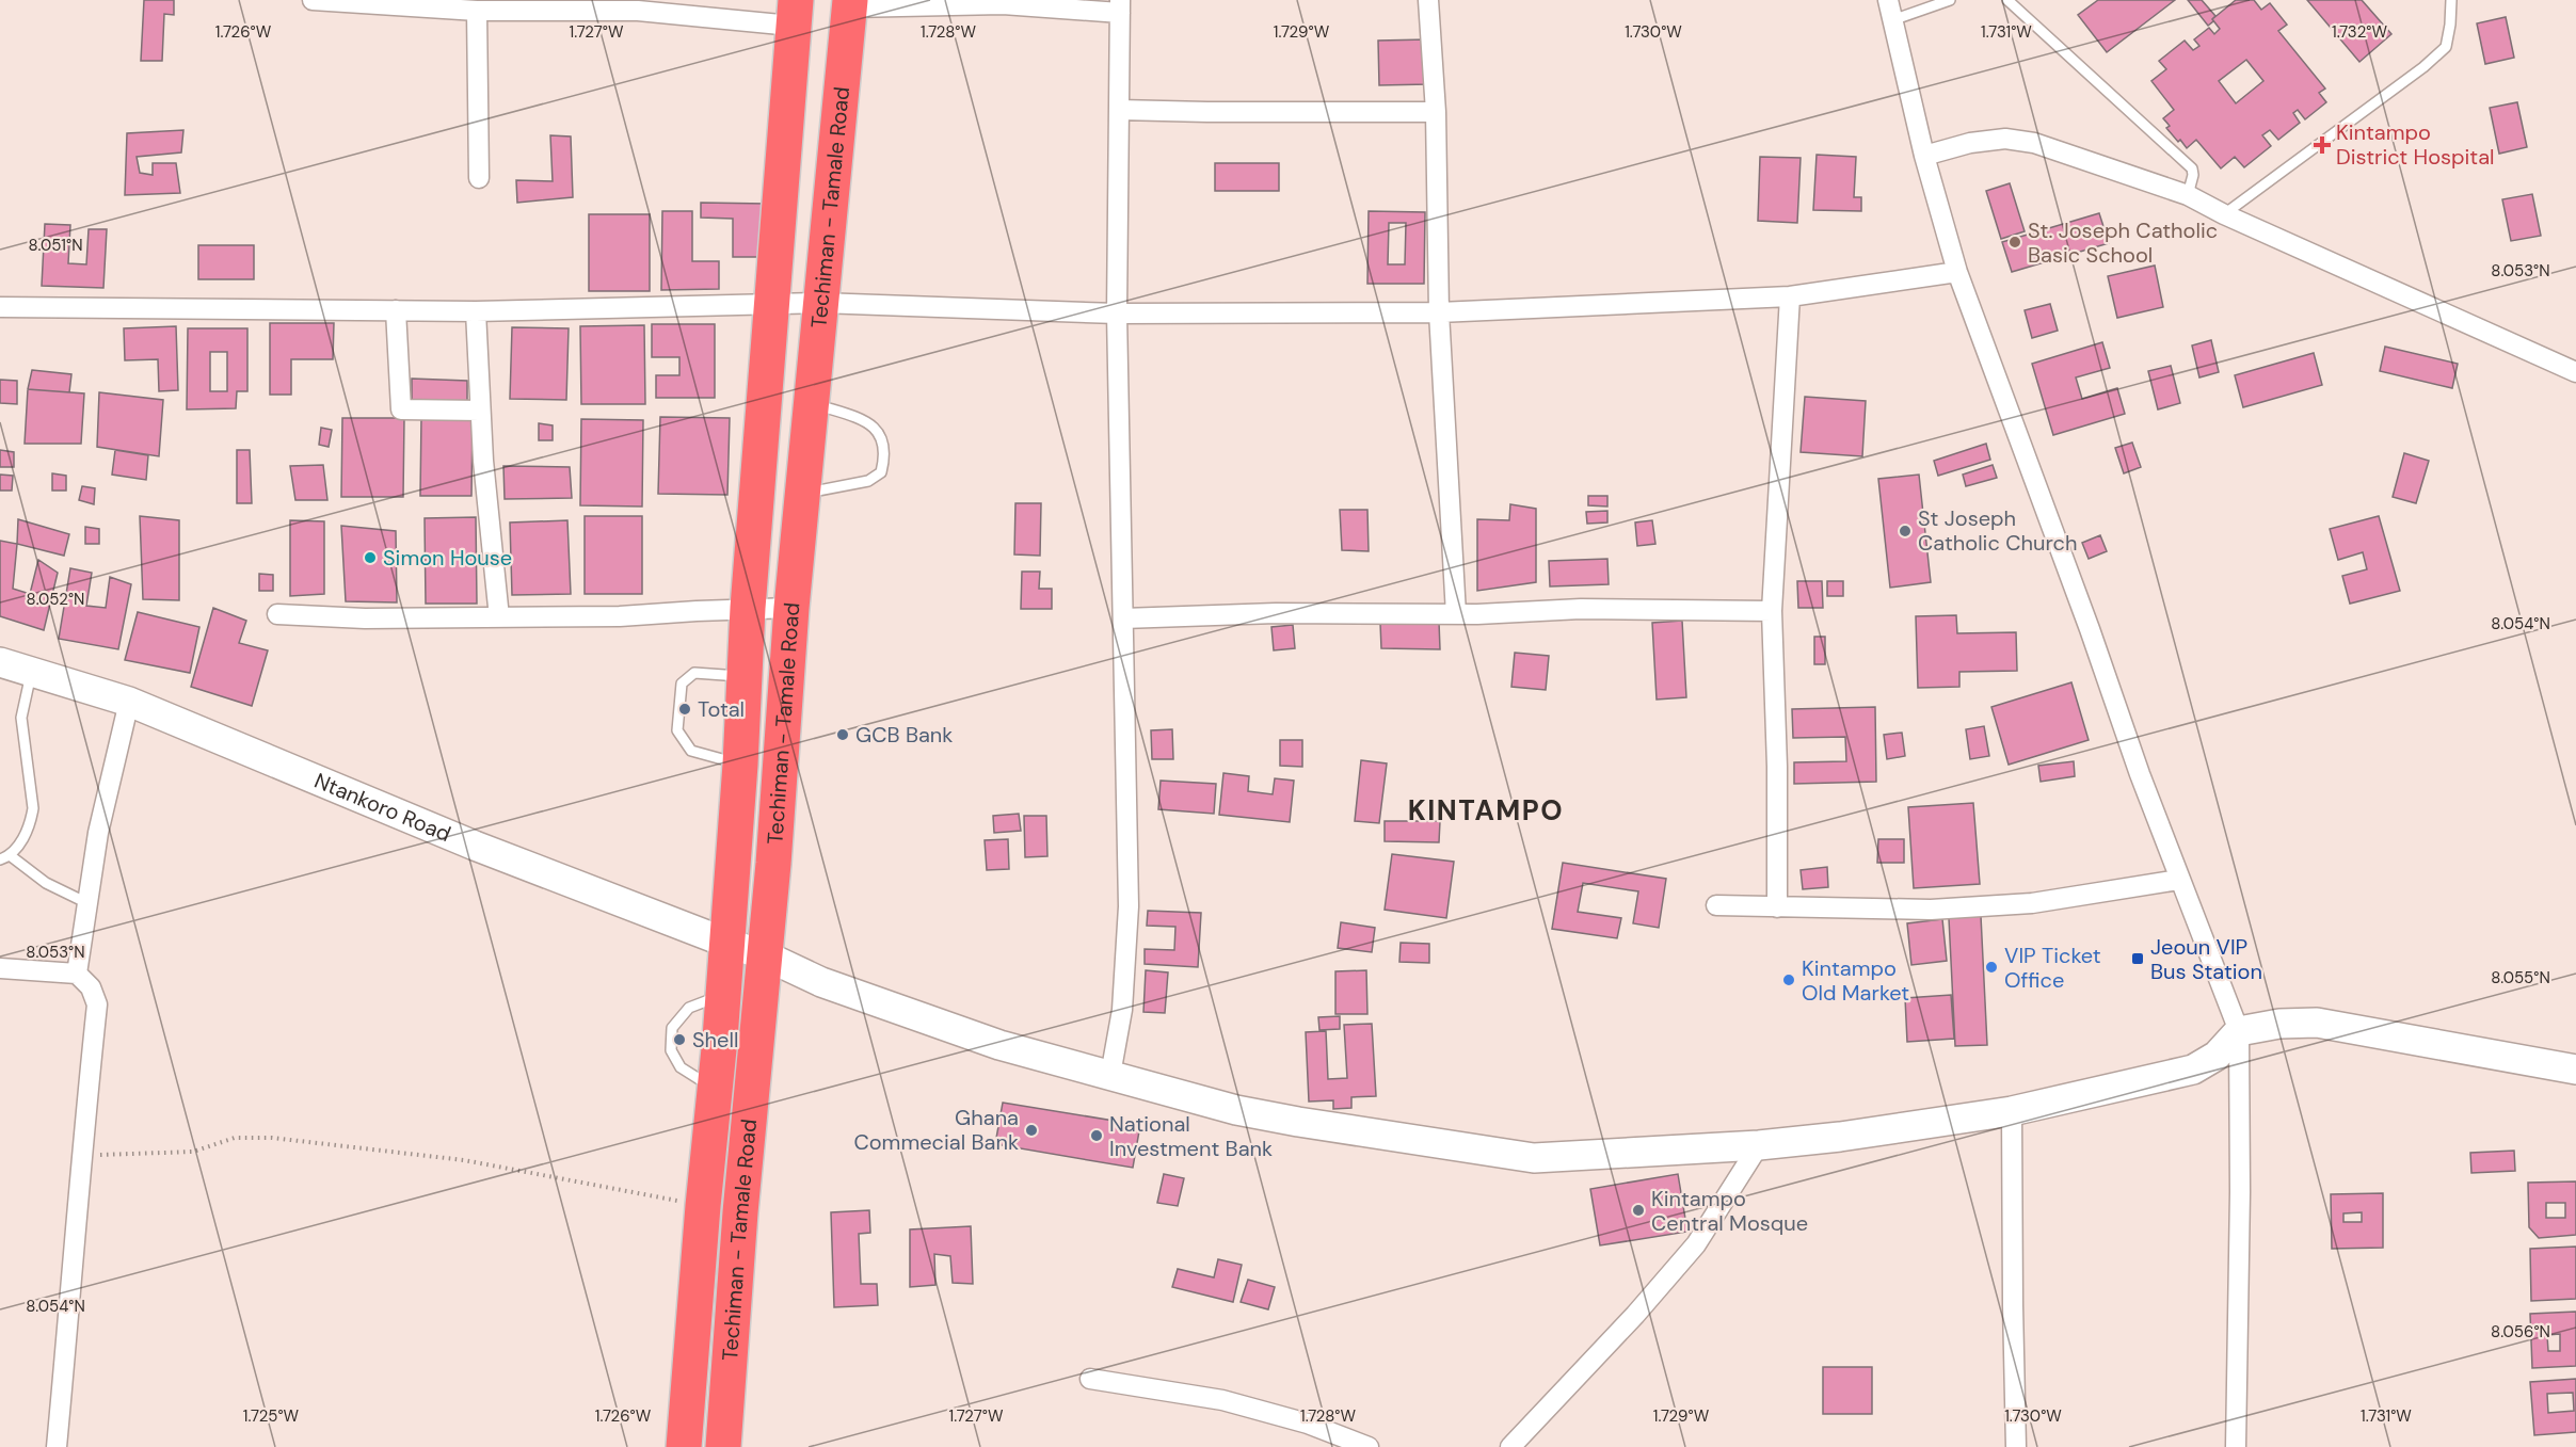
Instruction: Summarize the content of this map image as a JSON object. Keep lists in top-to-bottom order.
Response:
{
  "streets": {
    "highway": ["Techiman - Tamale Road"],
    "main road": ["Ntankoro Road"]
  },
  "crossings": [
    ["Techiman - Tamale Road", "Ntankoro Road"]
  ],
  "districts": ["KINTAMPO"],
  "places": {
    "health": ["Kintampo District Hospital"],
    "other": [
      "St. Joseph Catholic Basic School",
      "St Joseph Catholic Church",
      "Simon House",
      "Total",
      "GCB Bank",
      "VIP Ticket Office",
      "Kintampo Old Market",
      "Shell",
      "Ghana Commecial Bank",
      "National Investment Bank",
      "Kintampo Central Mosque"
    ],
    "transit": ["Jeoun VIP Bus Station"]
  },
  "coordinates": [
    "1.726°W",
    "1.727°W",
    "1.728°W",
    "1.729°W",
    "1.730°W",
    "1.731°W",
    "1.732°W",
    "8.051°N",
    "8.053°N",
    "8.052°N",
    "8.054°N",
    "8.055°N",
    "8.056°N",
    "1.725°W"
  ]
}
